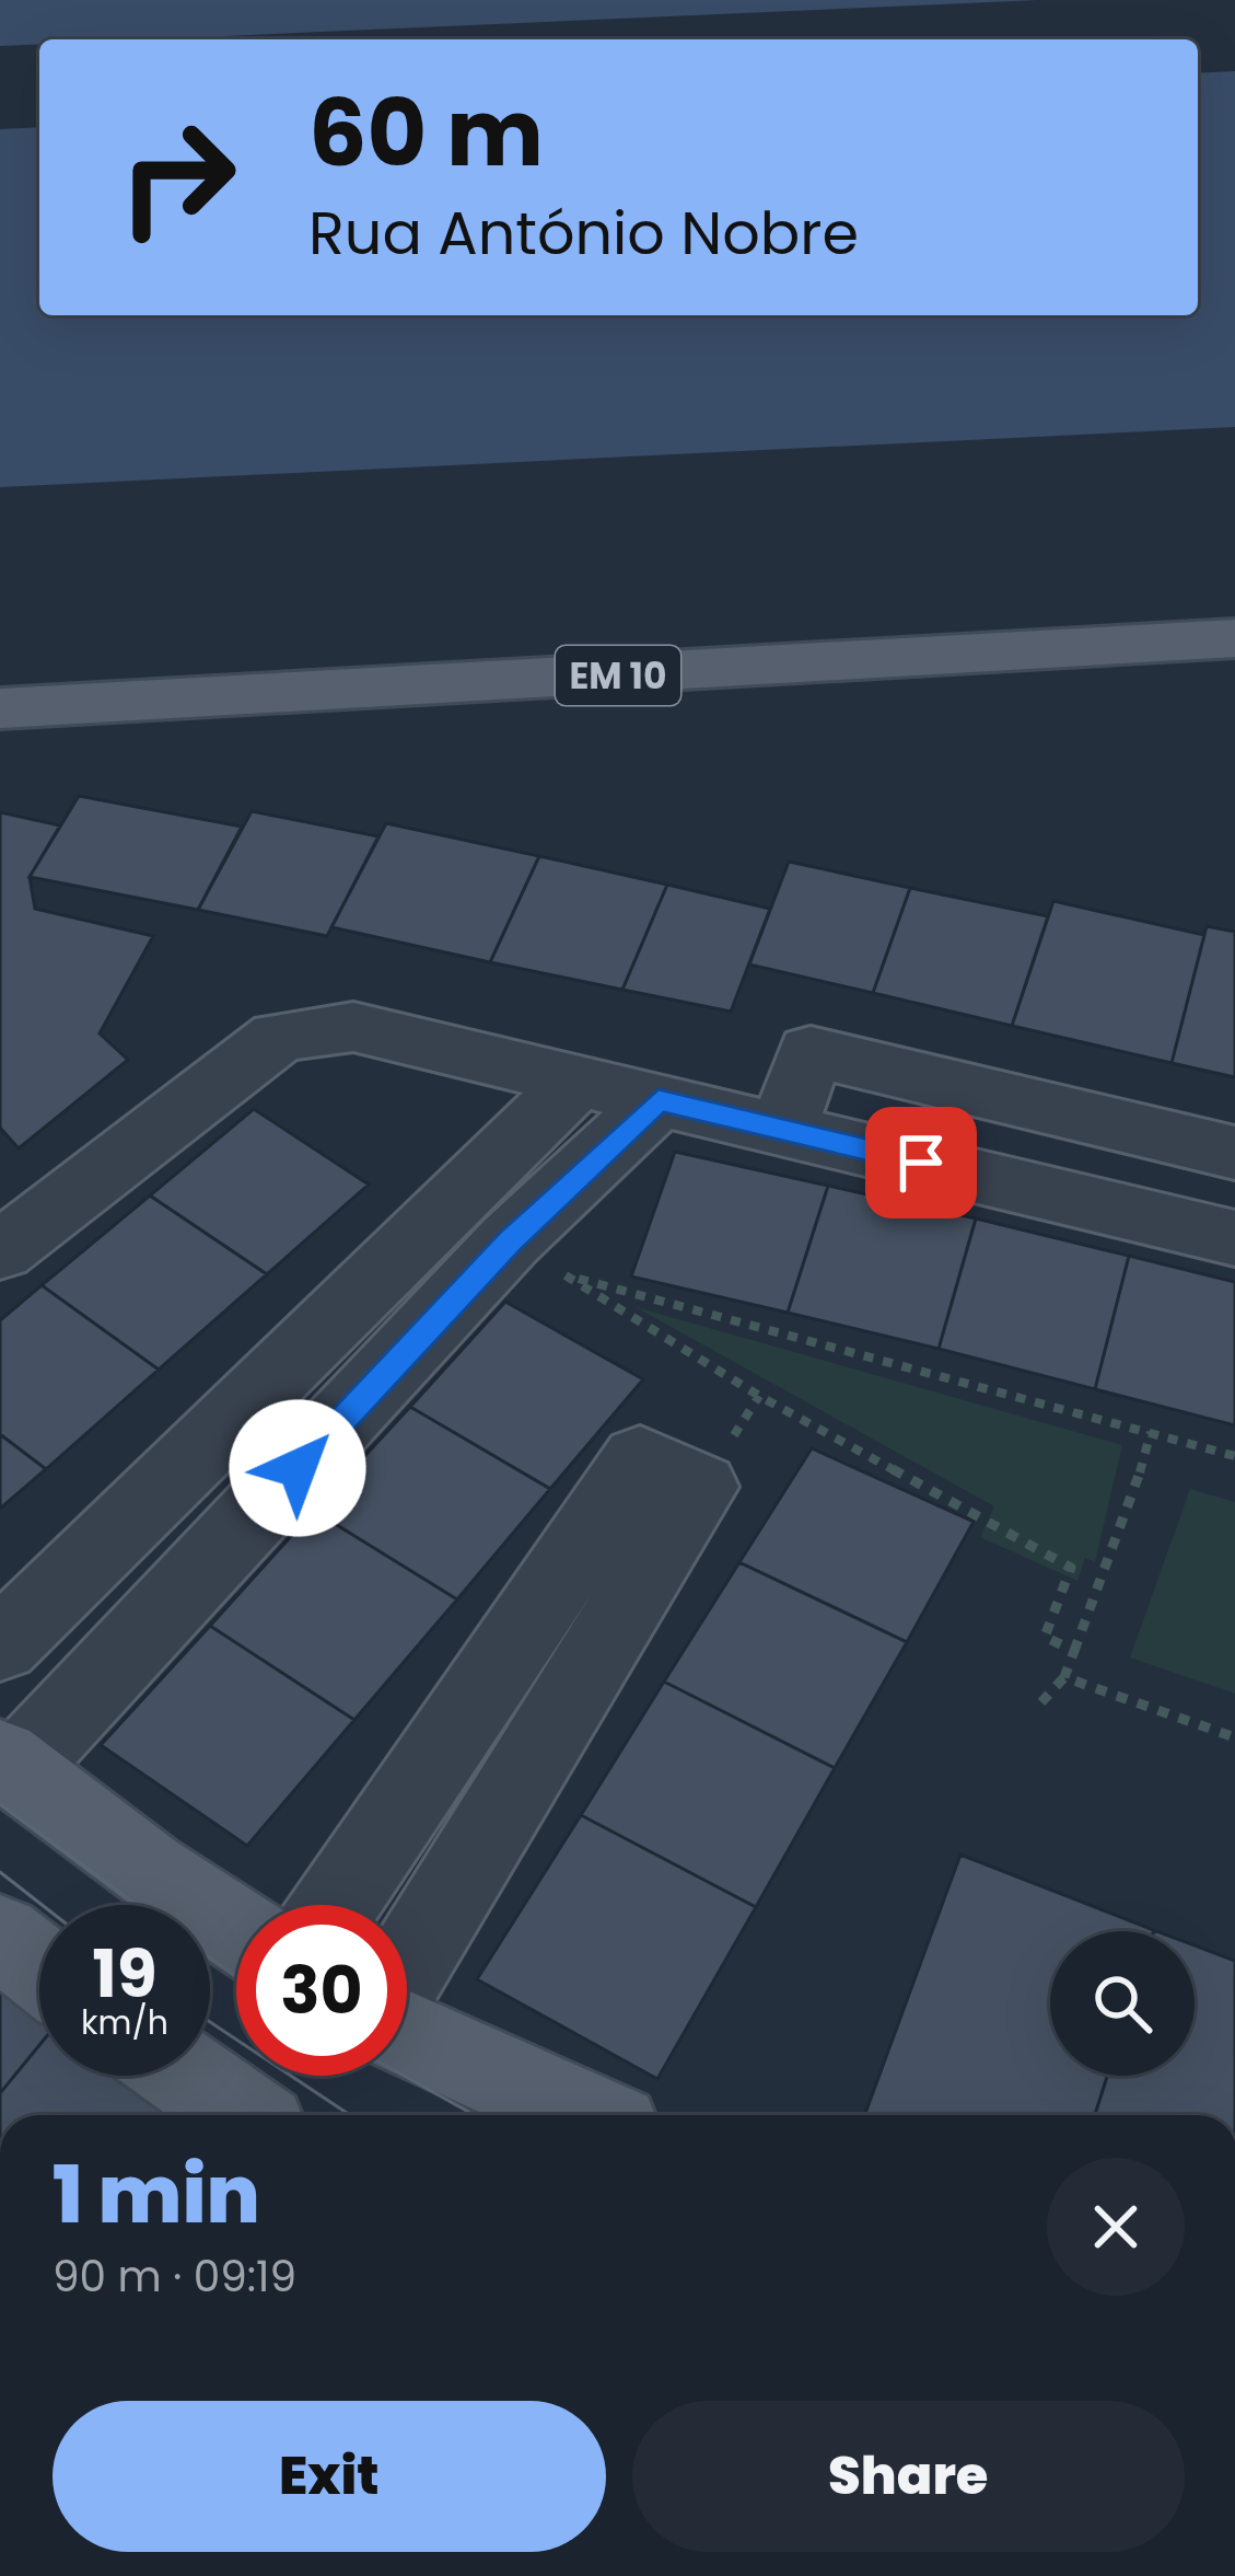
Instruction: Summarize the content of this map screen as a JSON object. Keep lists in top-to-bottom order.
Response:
{
  "streets": {
    "main road": ["EM 10"]
  },
  "page": {
    "turn": ["60 m", "Rua António Nobre"],
    "speed": "19 km/h",
    "limit": "30",
    "heading": ["1 min", "90 m · 09:19"],
    "buttons": ["Exit", "Share"]
  }
}
